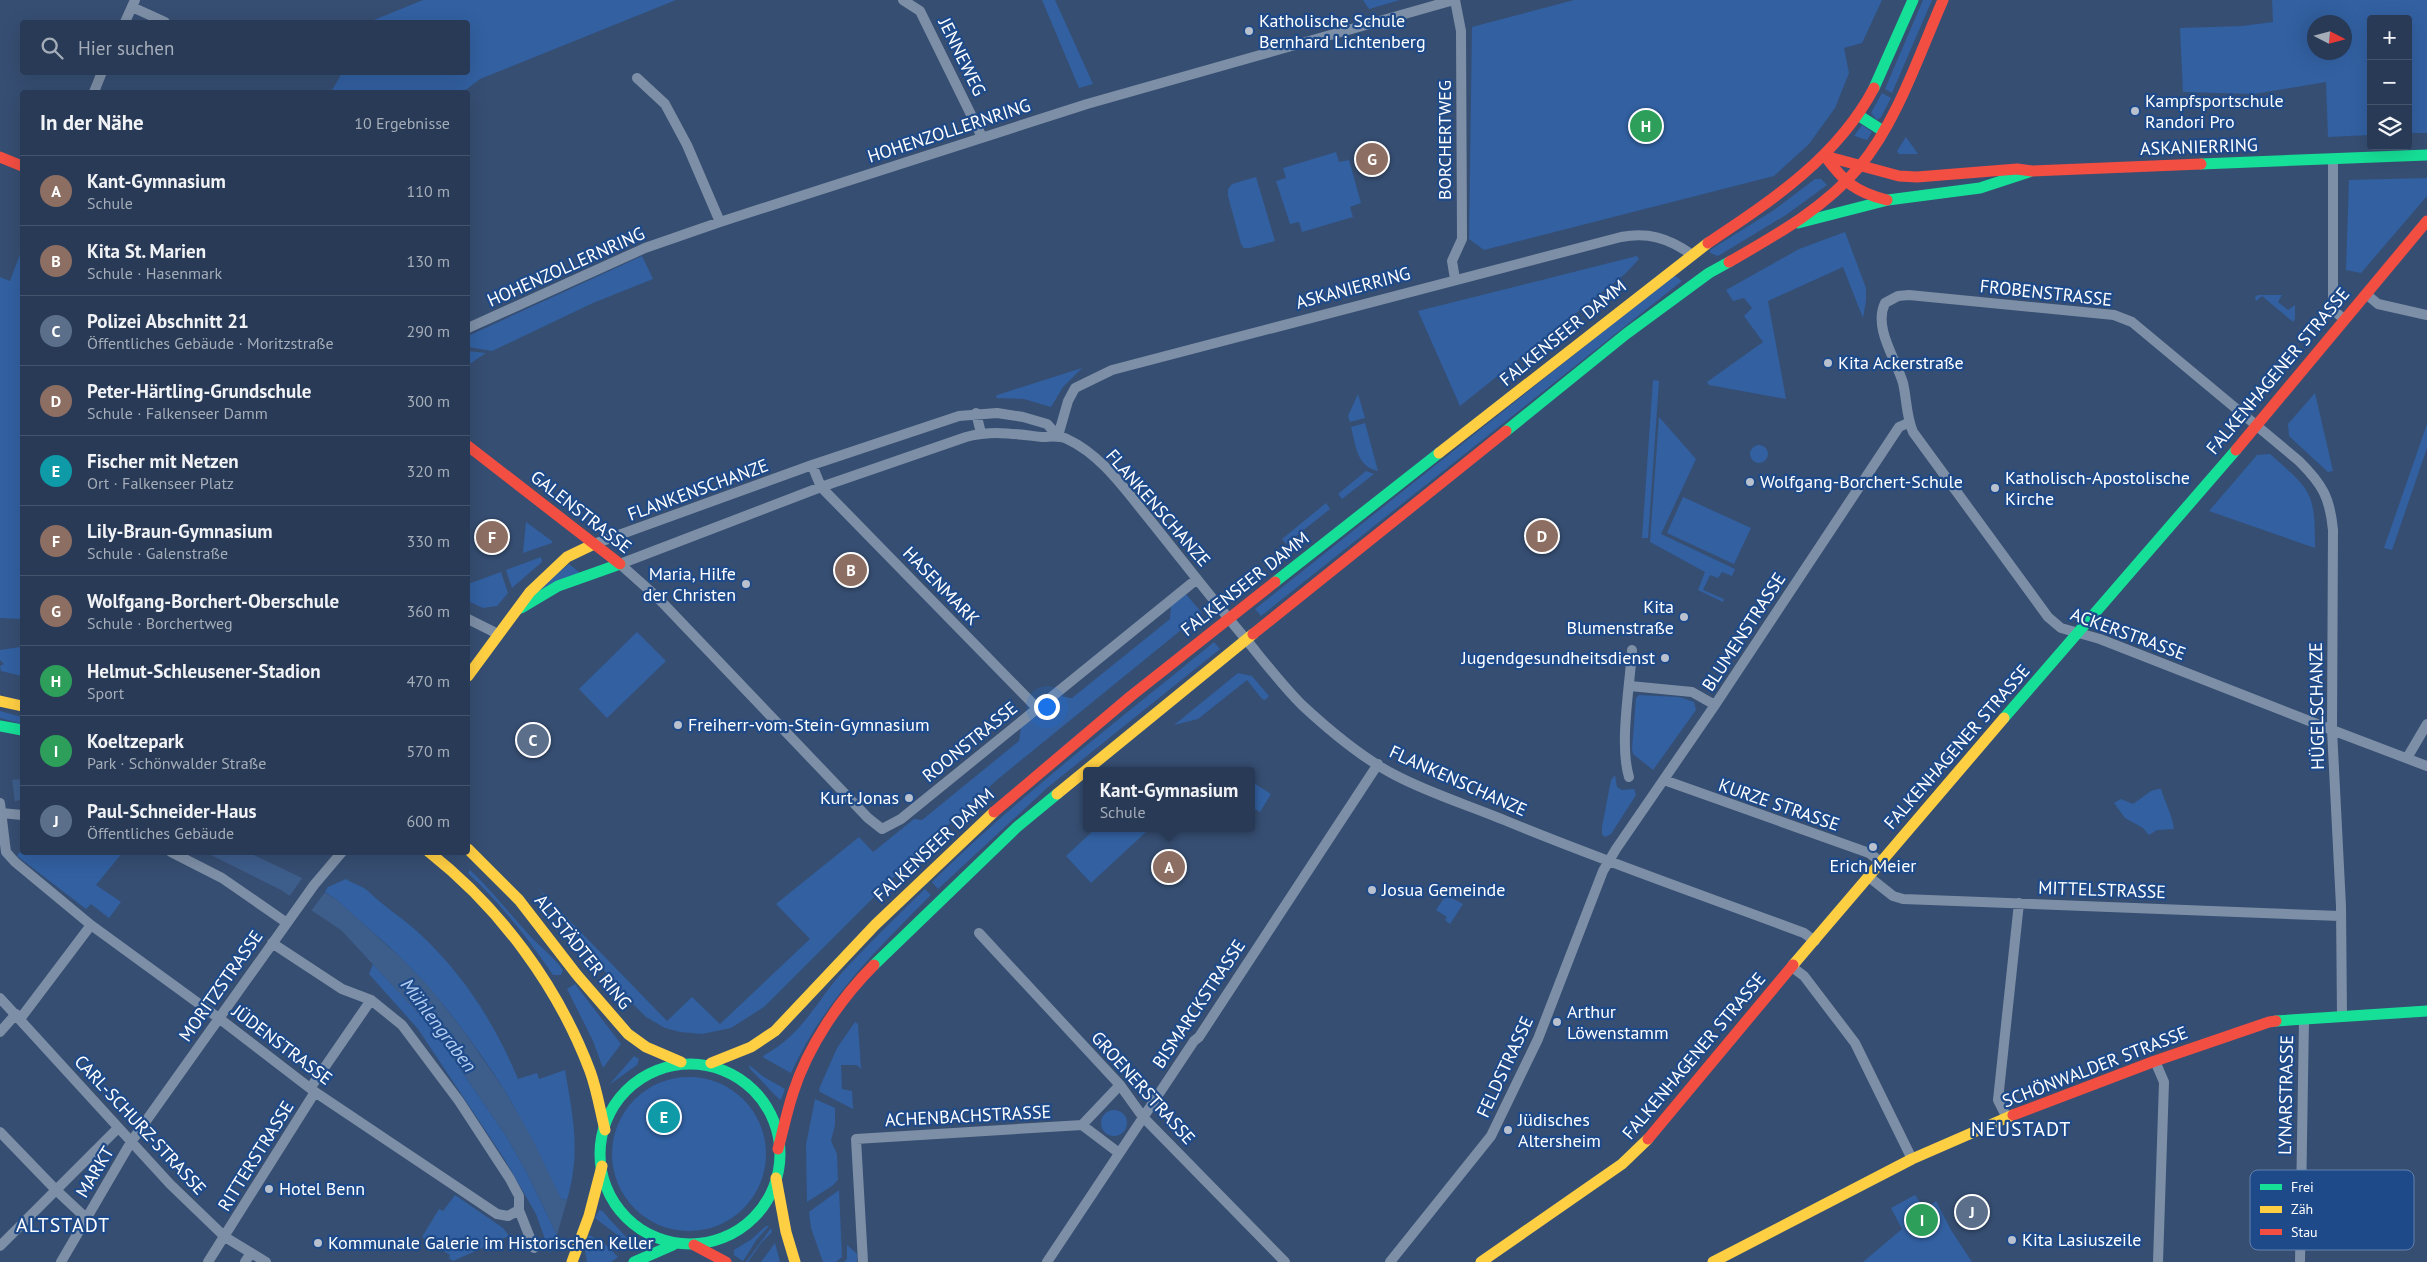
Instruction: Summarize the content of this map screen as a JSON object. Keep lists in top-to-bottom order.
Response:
{
  "streets": {
    "main road": [
      "ASKANIERRING",
      "FALKENSEER DAMM",
      "FALKENHAGENER STRASSE",
      "GALENSTRASSE",
      "ALTSTÄDTER RING",
      "SCHÖNWALDER STRASSE"
    ],
    "street": [
      "JENNEWEG",
      "HOHENZOLLERNRING",
      "BORCHERTWEG",
      "FROBENSTRASSE",
      "FLANKENSCHANZE",
      "HASENMARK",
      "BLUMENSTRASSE",
      "ACKERSTRASSE",
      "HÜGELSCHANZE",
      "ROONSTRASSE",
      "KURZE STRASSE",
      "MITTELSTRASSE",
      "MORITZSTRASSE",
      "BISMARCKSTRASSE",
      "JÜDENSTRASSE",
      "FELDSTRASSE",
      "GROENERSTRASSE",
      "LYNARSTRASSE",
      "ACHENBACHSTRASSE",
      "CARL-SCHURZ-STRASSE",
      "RITTERSTRASSE",
      "MARKT"
    ]
  },
  "crossings": [
    ["JENNEWEG", "HOHENZOLLERNRING"],
    ["HOHENZOLLERNRING", "BORCHERTWEG"],
    ["BORCHERTWEG", "ASKANIERRING"],
    ["ASKANIERRING", "FALKENSEER DAMM"],
    ["ASKANIERRING", "FLANKENSCHANZE"],
    ["FROBENSTRASSE", "FALKENHAGENER STRASSE"],
    ["FROBENSTRASSE", "ACKERSTRASSE"],
    ["FROBENSTRASSE", "HÜGELSCHANZE"],
    ["FALKENSEER DAMM", "FLANKENSCHANZE"],
    ["FALKENHAGENER STRASSE", "FLANKENSCHANZE"],
    ["FALKENHAGENER STRASSE", "ACKERSTRASSE"],
    ["FALKENHAGENER STRASSE", "HÜGELSCHANZE"],
    ["FALKENHAGENER STRASSE", "KURZE STRASSE"],
    ["FALKENHAGENER STRASSE", "MITTELSTRASSE"],
    ["FLANKENSCHANZE", "GALENSTRASSE"],
    ["FLANKENSCHANZE", "HASENMARK"],
    ["FLANKENSCHANZE", "BLUMENSTRASSE"],
    ["FLANKENSCHANZE", "ROONSTRASSE"],
    ["FLANKENSCHANZE", "BISMARCKSTRASSE"],
    ["FLANKENSCHANZE", "FELDSTRASSE"],
    ["GALENSTRASSE", "ROONSTRASSE"],
    ["HASENMARK", "ROONSTRASSE"],
    ["BLUMENSTRASSE", "ACKERSTRASSE"],
    ["BLUMENSTRASSE", "KURZE STRASSE"],
    ["BLUMENSTRASSE", "FELDSTRASSE"],
    ["ACKERSTRASSE", "HÜGELSCHANZE"],
    ["HÜGELSCHANZE", "MITTELSTRASSE"],
    ["HÜGELSCHANZE", "SCHÖNWALDER STRASSE"],
    ["MORITZSTRASSE", "JÜDENSTRASSE"],
    ["MORITZSTRASSE", "CARL-SCHURZ-STRASSE"],
    ["MORITZSTRASSE", "MARKT"],
    ["BISMARCKSTRASSE", "GROENERSTRASSE"],
    ["JÜDENSTRASSE", "RITTERSTRASSE"],
    ["SCHÖNWALDER STRASSE", "LYNARSTRASSE"],
    ["CARL-SCHURZ-STRASSE", "RITTERSTRASSE"],
    ["CARL-SCHURZ-STRASSE", "MARKT"]
  ],
  "districts": ["NEUSTADT", "ALTSTADT"],
  "water": ["Mühlengraben"],
  "places": [
    "Katholische Schule Bernhard Lichtenberg",
    "Kampfsportschule Randori Pro",
    "Kita Ackerstraße",
    "Wolfgang-Borchert-Schule",
    "Katholisch-Apostolische Kirche",
    "Maria, Hilfe der Christen",
    "Kita Blumenstraße",
    "Jugendgesundheitsdienst",
    "Freiherr-vom-Stein-Gymnasium",
    "Kurt Jonas",
    "Erich Meier",
    "Josua Gemeinde",
    "Arthur Löwenstamm",
    "Jüdisches Altersheim",
    "Hotel Benn",
    "Kita Lasiuszeile",
    "Kommunale Galerie im Historischen Keller"
  ],
  "legend": ["Frei", "Zäh", "Stau"],
  "north": "right",
  "page": {
    "map_buttons": ["+", "−"],
    "search": "Hier suchen",
    "heading": ["In der Nähe", "10 Ergebnisse"],
    "pins": [
      "H",
      "G",
      "D",
      "F",
      "B",
      "C",
      "A",
      "E",
      "J",
      "I"
    ],
    "list": [
      {
        "mark": "A",
        "name": "Kant-Gymnasium",
        "note": "Schule",
        "value": "110 m"
      },
      {
        "mark": "B",
        "name": "Kita St. Marien",
        "note": "Schule · Hasenmark",
        "value": "130 m"
      },
      {
        "mark": "C",
        "name": "Polizei Abschnitt 21",
        "note": "Öffentliches Gebäude · Moritzstraße",
        "value": "290 m"
      },
      {
        "mark": "D",
        "name": "Peter-Härtling-Grundschule",
        "note": "Schule · Falkenseer Damm",
        "value": "300 m"
      },
      {
        "mark": "E",
        "name": "Fischer mit Netzen",
        "note": "Ort · Falkenseer Platz",
        "value": "320 m"
      },
      {
        "mark": "F",
        "name": "Lily-Braun-Gymnasium",
        "note": "Schule · Galenstraße",
        "value": "330 m"
      },
      {
        "mark": "G",
        "name": "Wolfgang-Borchert-Oberschule",
        "note": "Schule · Borchertweg",
        "value": "360 m"
      },
      {
        "mark": "H",
        "name": "Helmut-Schleusener-Stadion",
        "note": "Sport",
        "value": "470 m"
      },
      {
        "mark": "I",
        "name": "Koeltzepark",
        "note": "Park · Schönwalder Straße",
        "value": "570 m"
      },
      {
        "mark": "J",
        "name": "Paul-Schneider-Haus",
        "note": "Öffentliches Gebäude",
        "value": "600 m"
      }
    ],
    "popup": ["Kant-Gymnasium", "Schule"]
  }
}
